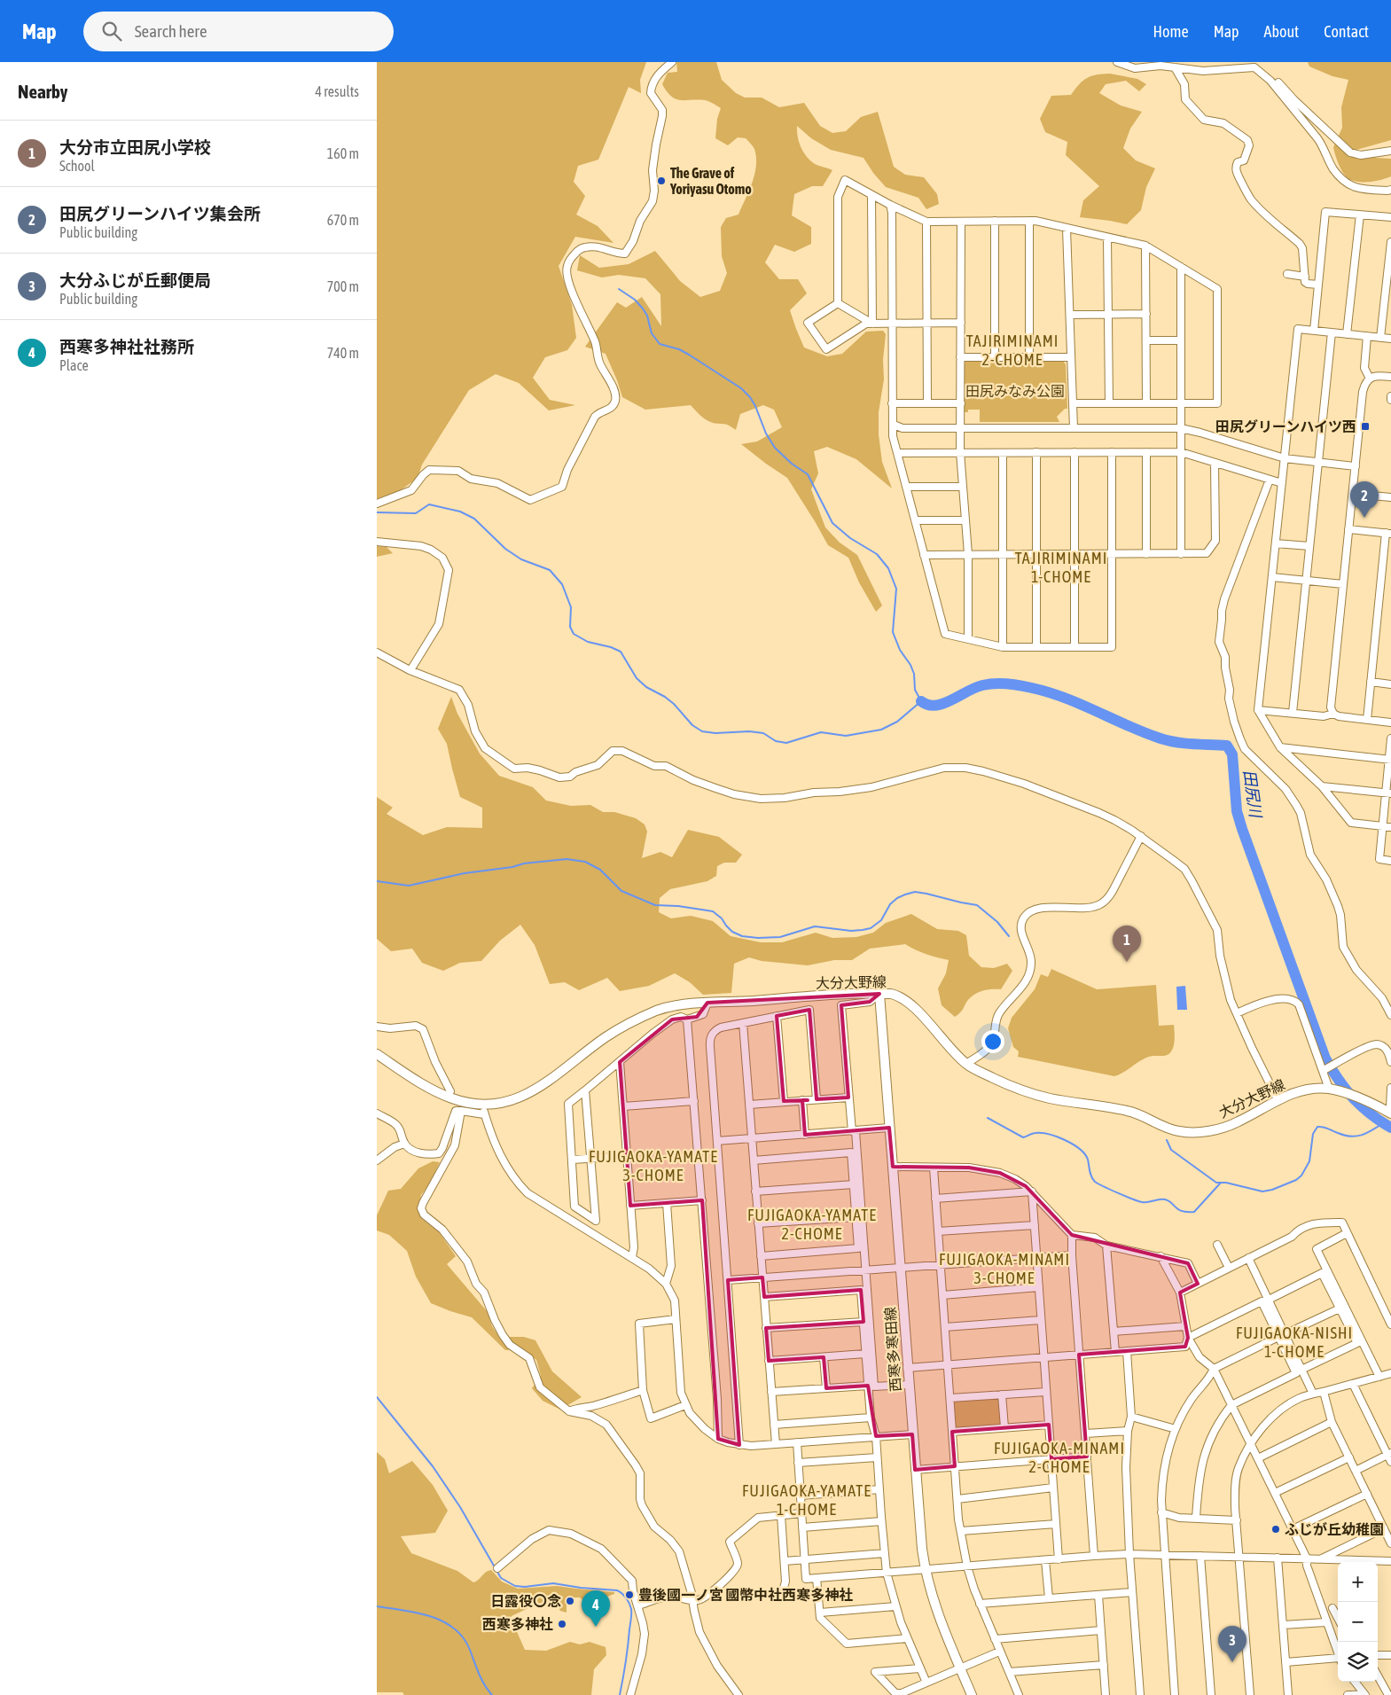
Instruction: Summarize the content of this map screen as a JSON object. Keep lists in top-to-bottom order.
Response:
{
  "streets": {
    "main road": ["大分大野線", "西寒多寒田線"]
  },
  "crossings": [
    ["大分大野線", "西寒多寒田線"]
  ],
  "districts": [
    "TAJIRIMINAMI 2-CHOME",
    "TAJIRIMINAMI 1-CHOME",
    "FUJIGAOKA-YAMATE 3-CHOME",
    "FUJIGAOKA-YAMATE 2-CHOME",
    "FUJIGAOKA-MINAMI 3-CHOME",
    "FUJIGAOKA-NISHI 1-CHOME",
    "FUJIGAOKA-MINAMI 2-CHOME",
    "FUJIGAOKA-YAMATE 1-CHOME"
  ],
  "water": ["田尻川"],
  "parks": ["田尻みなみ公園"],
  "places": {
    "other": [
      "The Grave of Yoriyasu Otomo",
      "ふじが丘幼稚園",
      "豊後國一ノ宮 國幣中社西寒多神社",
      "日露役〇念",
      "西寒多神社"
    ],
    "transit": ["田尻グリーンハイツ西"]
  },
  "page": {
    "header": "Map",
    "search": "Search here",
    "nav": [
      "Home",
      "Map",
      "About",
      "Contact"
    ],
    "heading": ["Nearby", "4 results"],
    "list": [
      {
        "mark": "1",
        "name": "大分市立田尻小学校",
        "note": "School",
        "value": "160 m"
      },
      {
        "mark": "2",
        "name": "田尻グリーンハイツ集会所",
        "note": "Public building",
        "value": "670 m"
      },
      {
        "mark": "3",
        "name": "大分ふじが丘郵便局",
        "note": "Public building",
        "value": "700 m"
      },
      {
        "mark": "4",
        "name": "西寒多神社社務所",
        "note": "Place",
        "value": "740 m"
      }
    ],
    "pins": [
      "2",
      "1",
      "4",
      "3"
    ],
    "map_buttons": ["+", "−"]
  }
}
